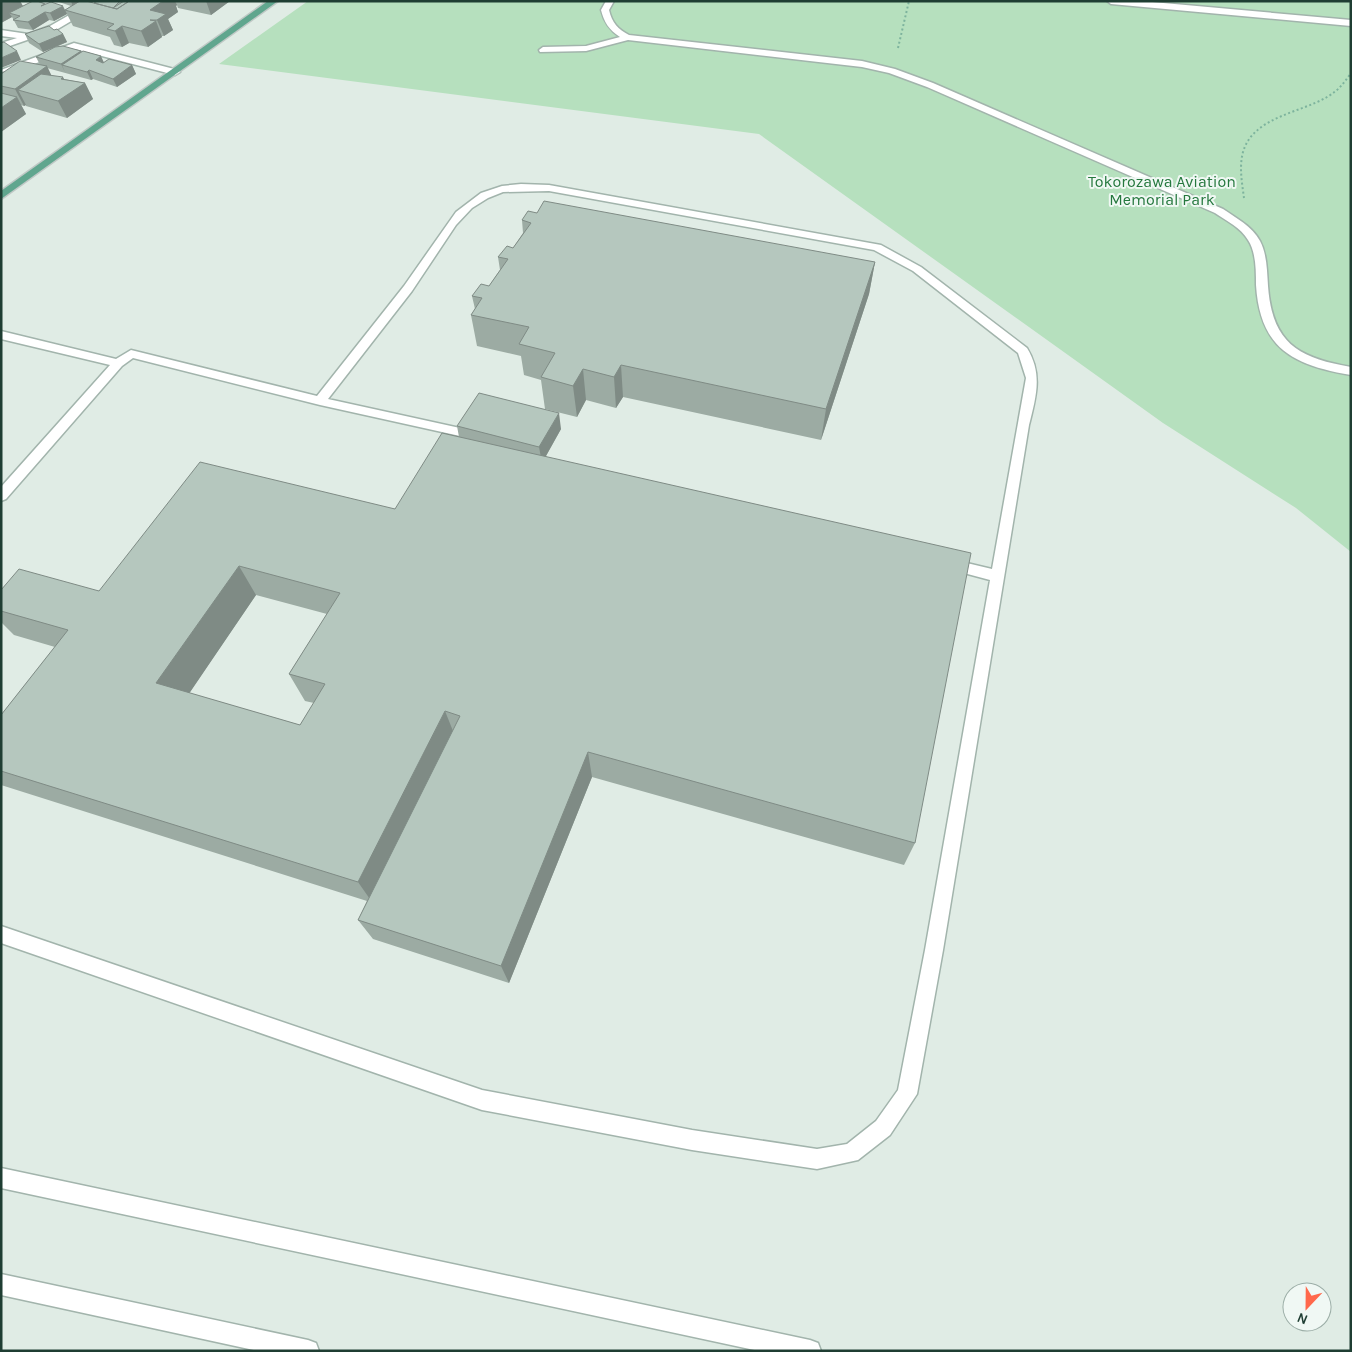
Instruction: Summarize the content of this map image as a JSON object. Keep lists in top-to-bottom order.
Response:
{
  "parks": ["Tokorozawa Aviation Memorial Park"],
  "north": "bottom"
}
